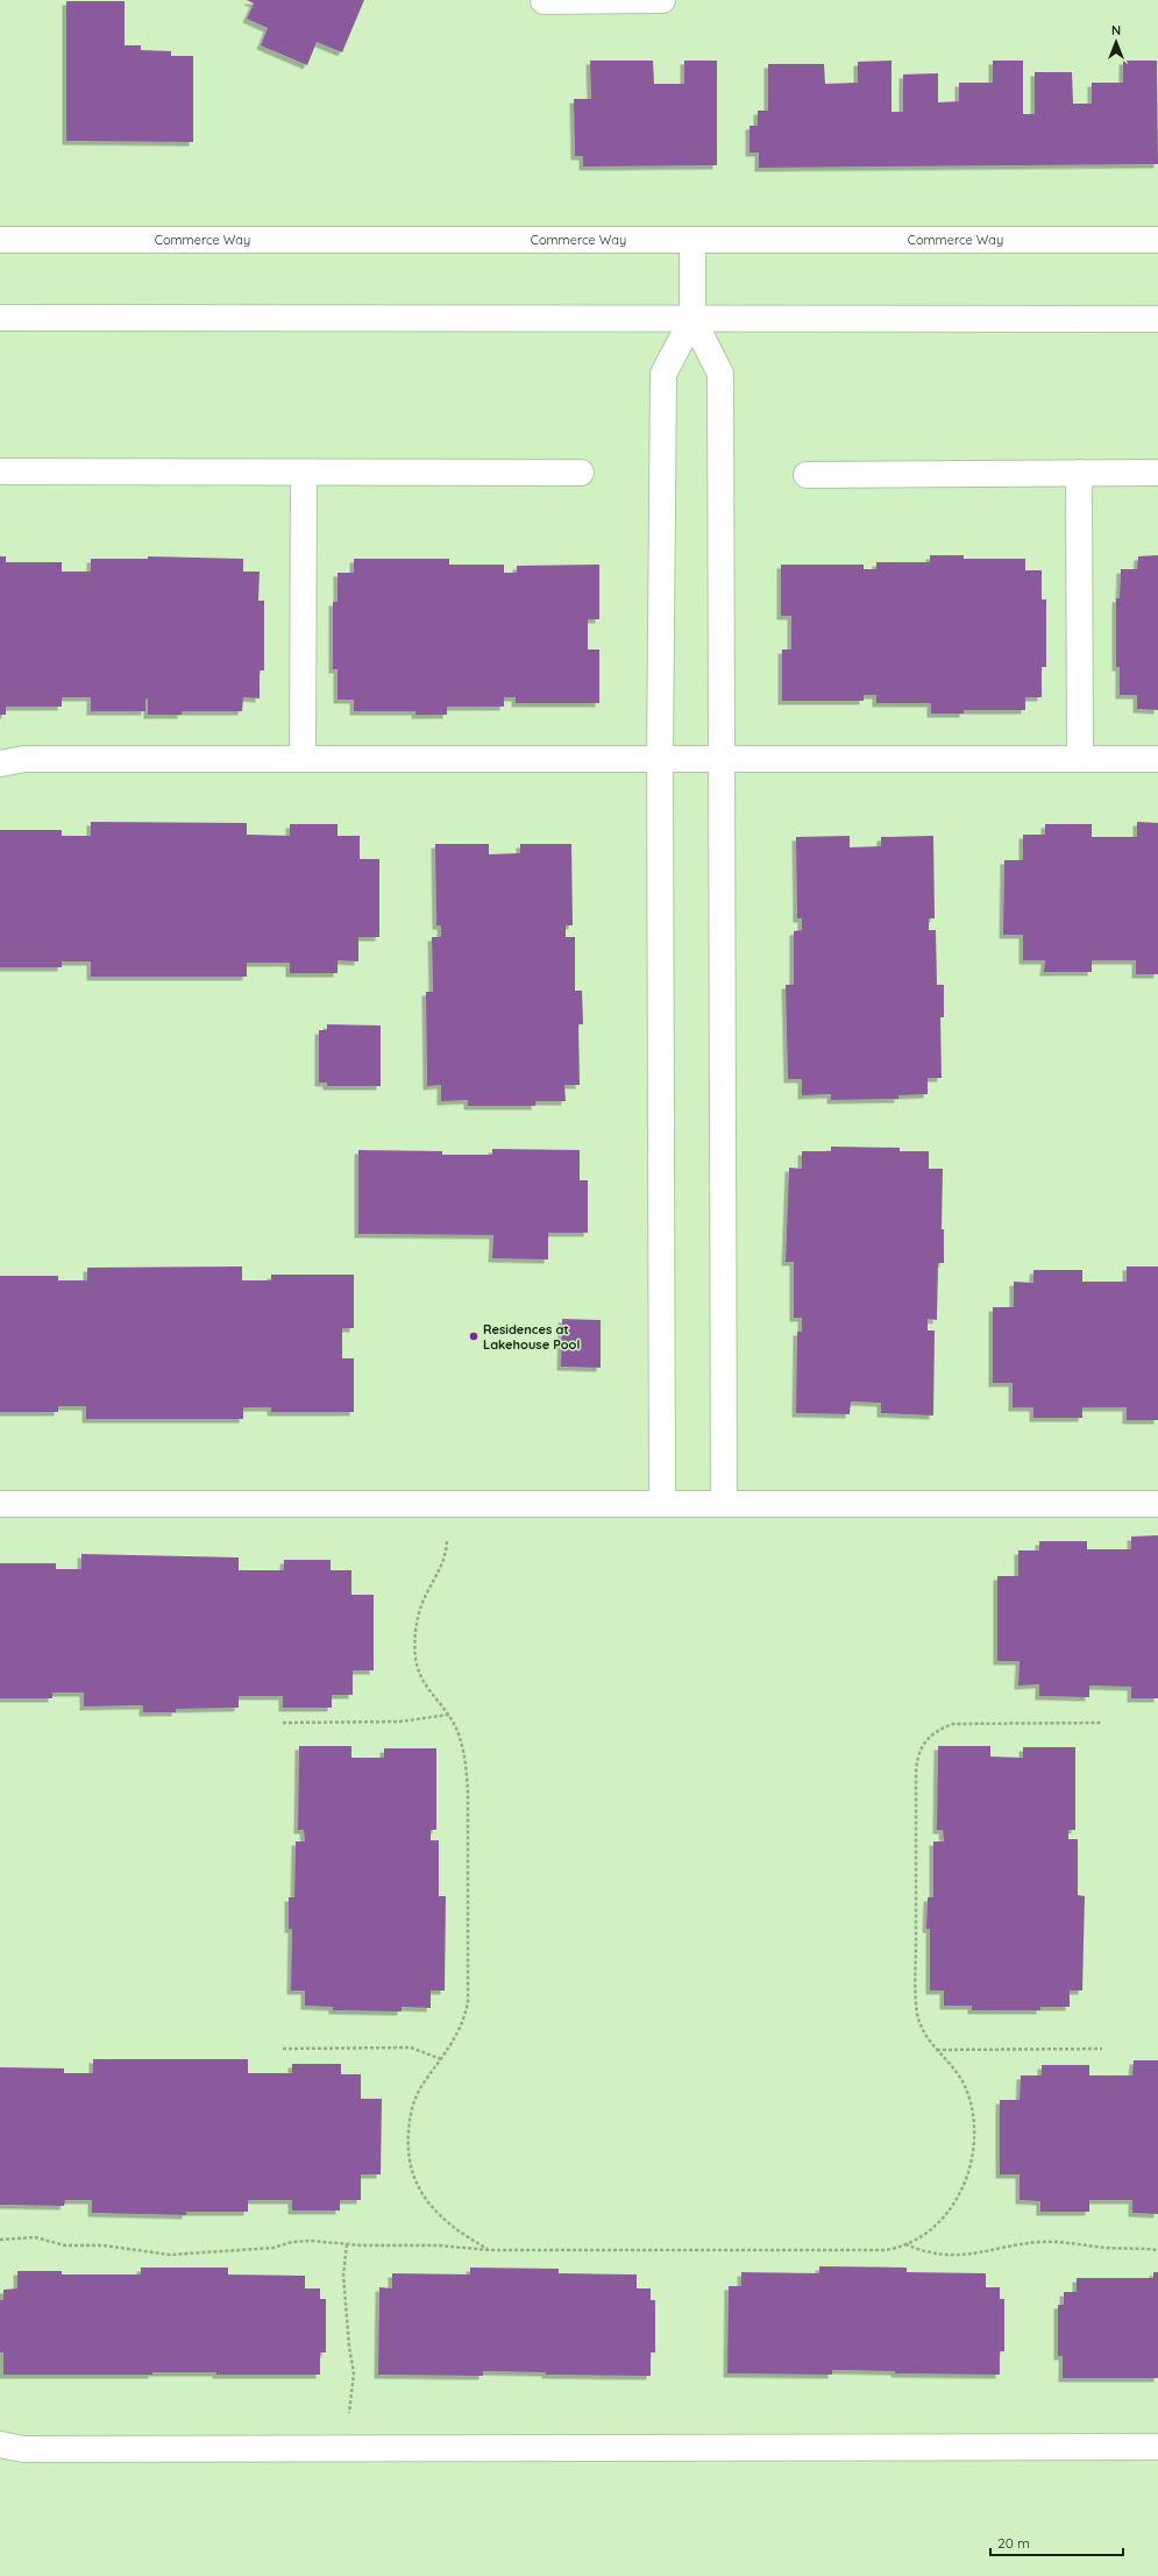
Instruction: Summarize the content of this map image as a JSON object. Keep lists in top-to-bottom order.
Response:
{
  "streets": {
    "street": ["Commerce Way"]
  },
  "places": ["Residences at Lakehouse Pool"],
  "scale_bar": "20 m",
  "north": "top"
}
